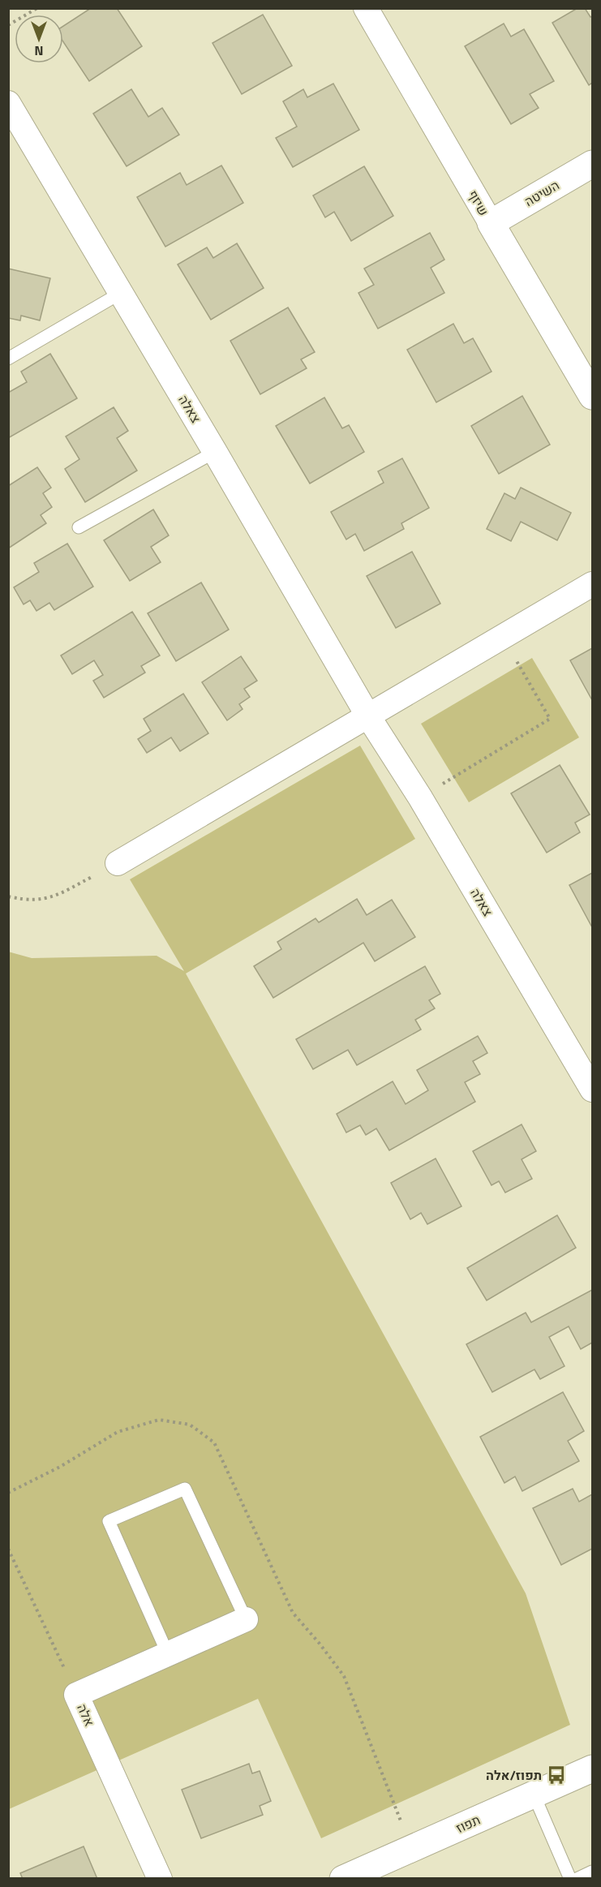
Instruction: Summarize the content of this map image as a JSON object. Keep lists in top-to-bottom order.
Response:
{
  "streets": {
    "street": [
      "השיטה",
      "שיזף",
      "צאלה",
      "אלה",
      "תפוז"
    ]
  },
  "crossings": [
    ["השיטה", "שיזף"]
  ],
  "places": {
    "bus stop": ["תפוז/אלה"]
  },
  "north": "bottom"
}
